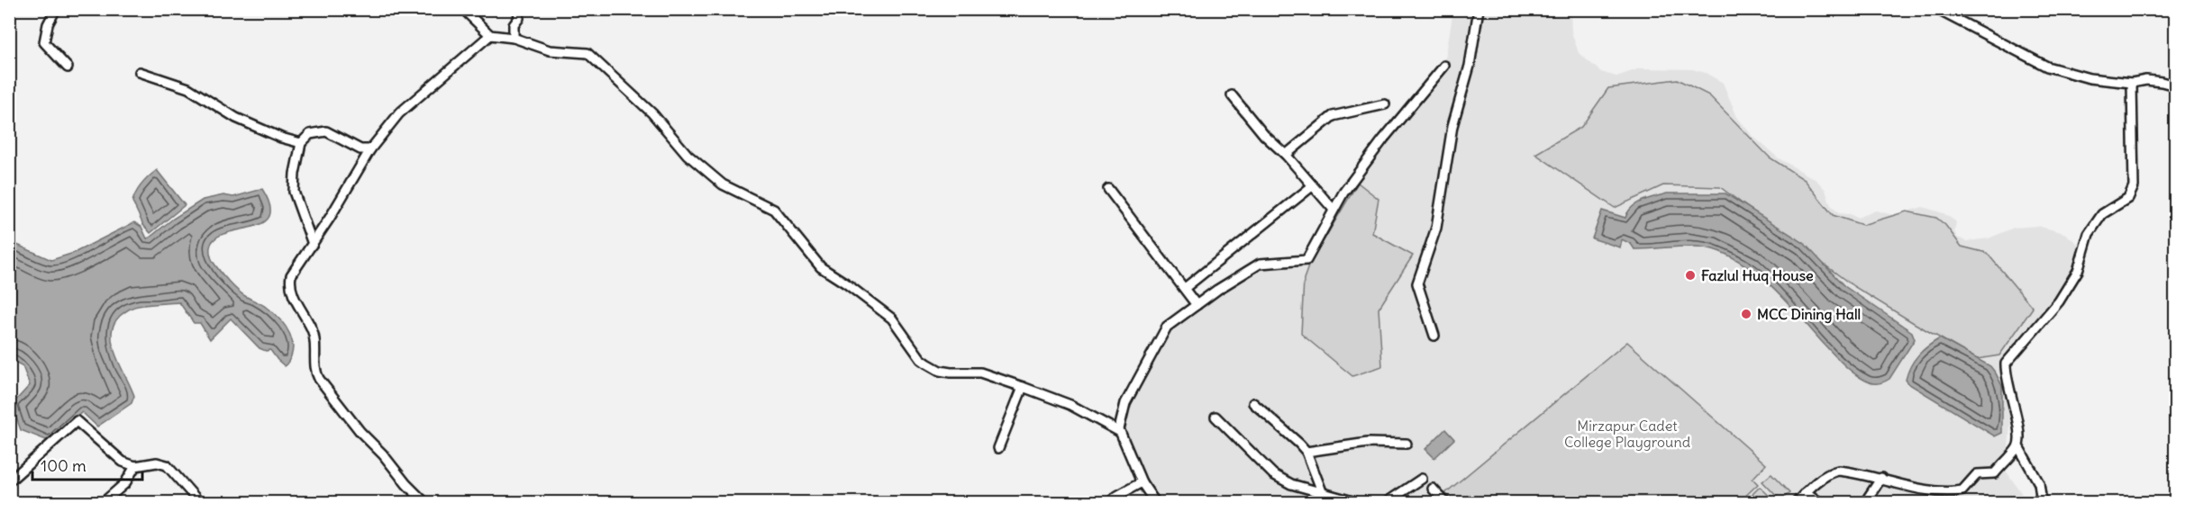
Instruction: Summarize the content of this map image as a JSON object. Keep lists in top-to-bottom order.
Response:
{
  "parks": ["Mirzapur Cadet College Playground"],
  "places": ["Fazlul Huq House", "MCC Dining Hall"],
  "scale_bar": "100 m"
}
